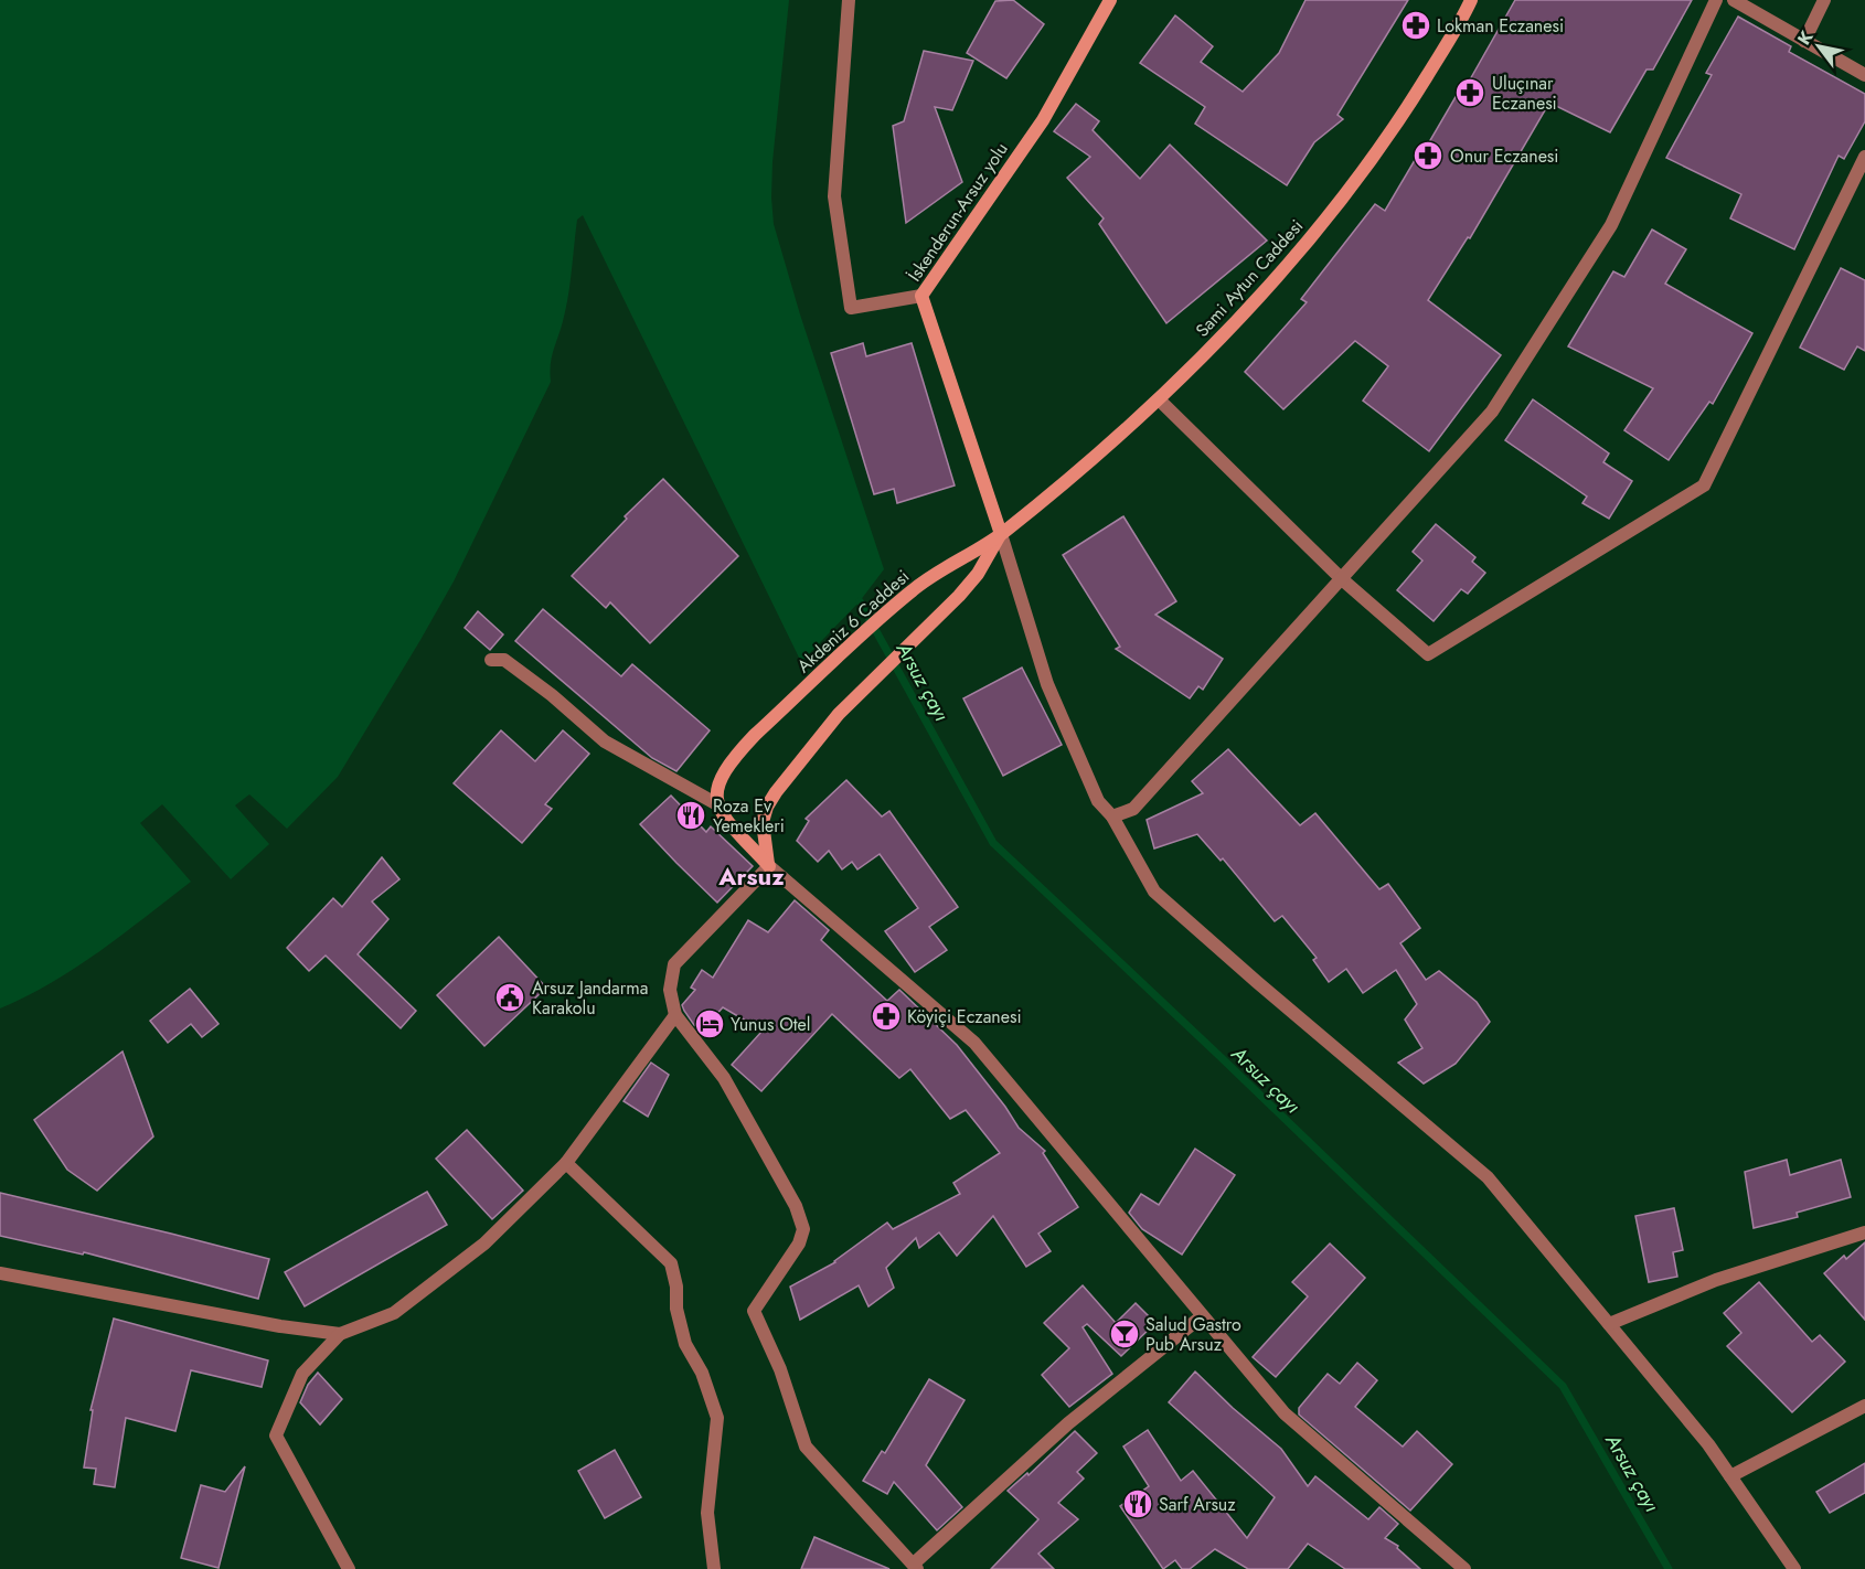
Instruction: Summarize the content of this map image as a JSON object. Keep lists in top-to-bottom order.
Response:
{
  "streets": {
    "main road": ["İskenderun-Arsuz yolu", "Sami Aytun Caddesi", "Akdeniz 6 Caddesi"]
  },
  "crossings": [
    ["İskenderun-Arsuz yolu", "Sami Aytun Caddesi"],
    ["İskenderun-Arsuz yolu", "Akdeniz 6 Caddesi"],
    ["Sami Aytun Caddesi", "Akdeniz 6 Caddesi"]
  ],
  "districts": ["Arsuz"],
  "water": ["Arsuz çayı"],
  "places": {
    "pharmacy": [
      "Lokman Eczanesi",
      "Uluçınar Eczanesi",
      "Onur Eczanesi",
      "Köyiçi Eczanesi"
    ],
    "restaurant": ["Roza Ev Yemekleri", "Sarf Arsuz"],
    "public building": ["Arsuz Jandarma Karakolu"],
    "hotel": ["Yunus Otel"],
    "bar": ["Salud Gastro Pub Arsuz"]
  },
  "north": "top left"
}
